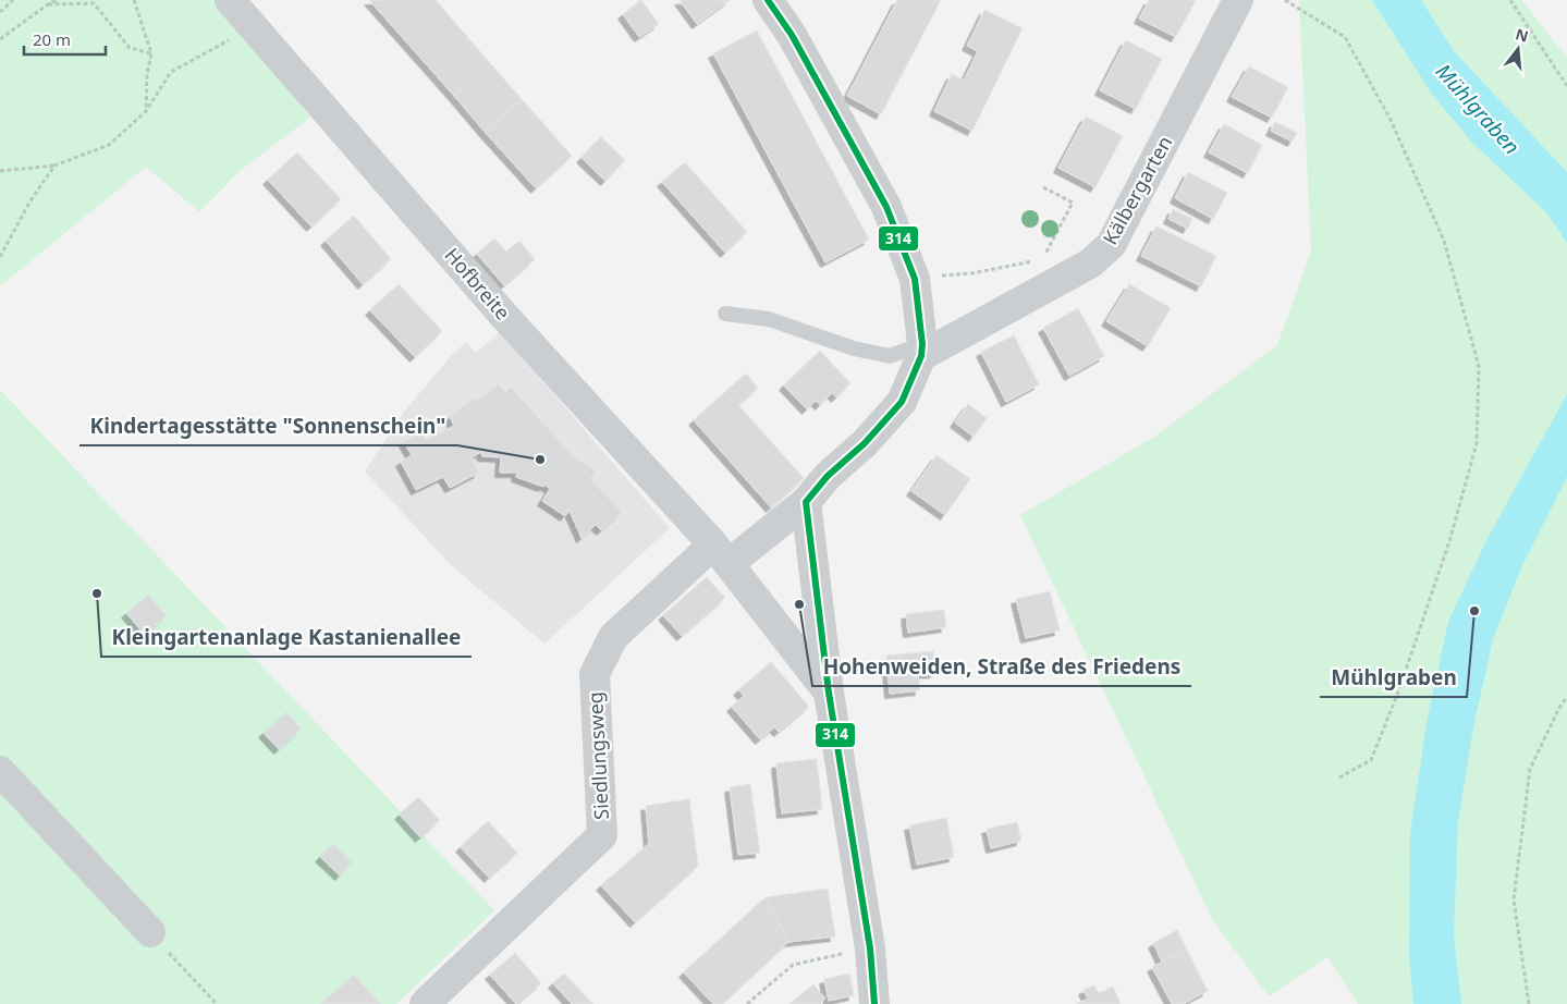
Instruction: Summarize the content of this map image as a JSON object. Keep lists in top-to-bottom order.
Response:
{
  "streets": {
    "street": ["Kälbergarten", "Hofbreite", "Siedlungsweg"]
  },
  "crossings": [
    ["Kälbergarten", "Siedlungsweg"],
    ["Hofbreite", "Siedlungsweg"]
  ],
  "water": ["Mühlgraben"],
  "places": [
    "Kindertagesstätte \"Sonnenschein\"",
    "Kleingartenanlage Kastanienallee",
    "Hohenweiden, Straße des Friedens",
    "Mühlgraben"
  ],
  "lines": ["transit line 314"],
  "scale_bar": "20 m",
  "north": "top"
}
